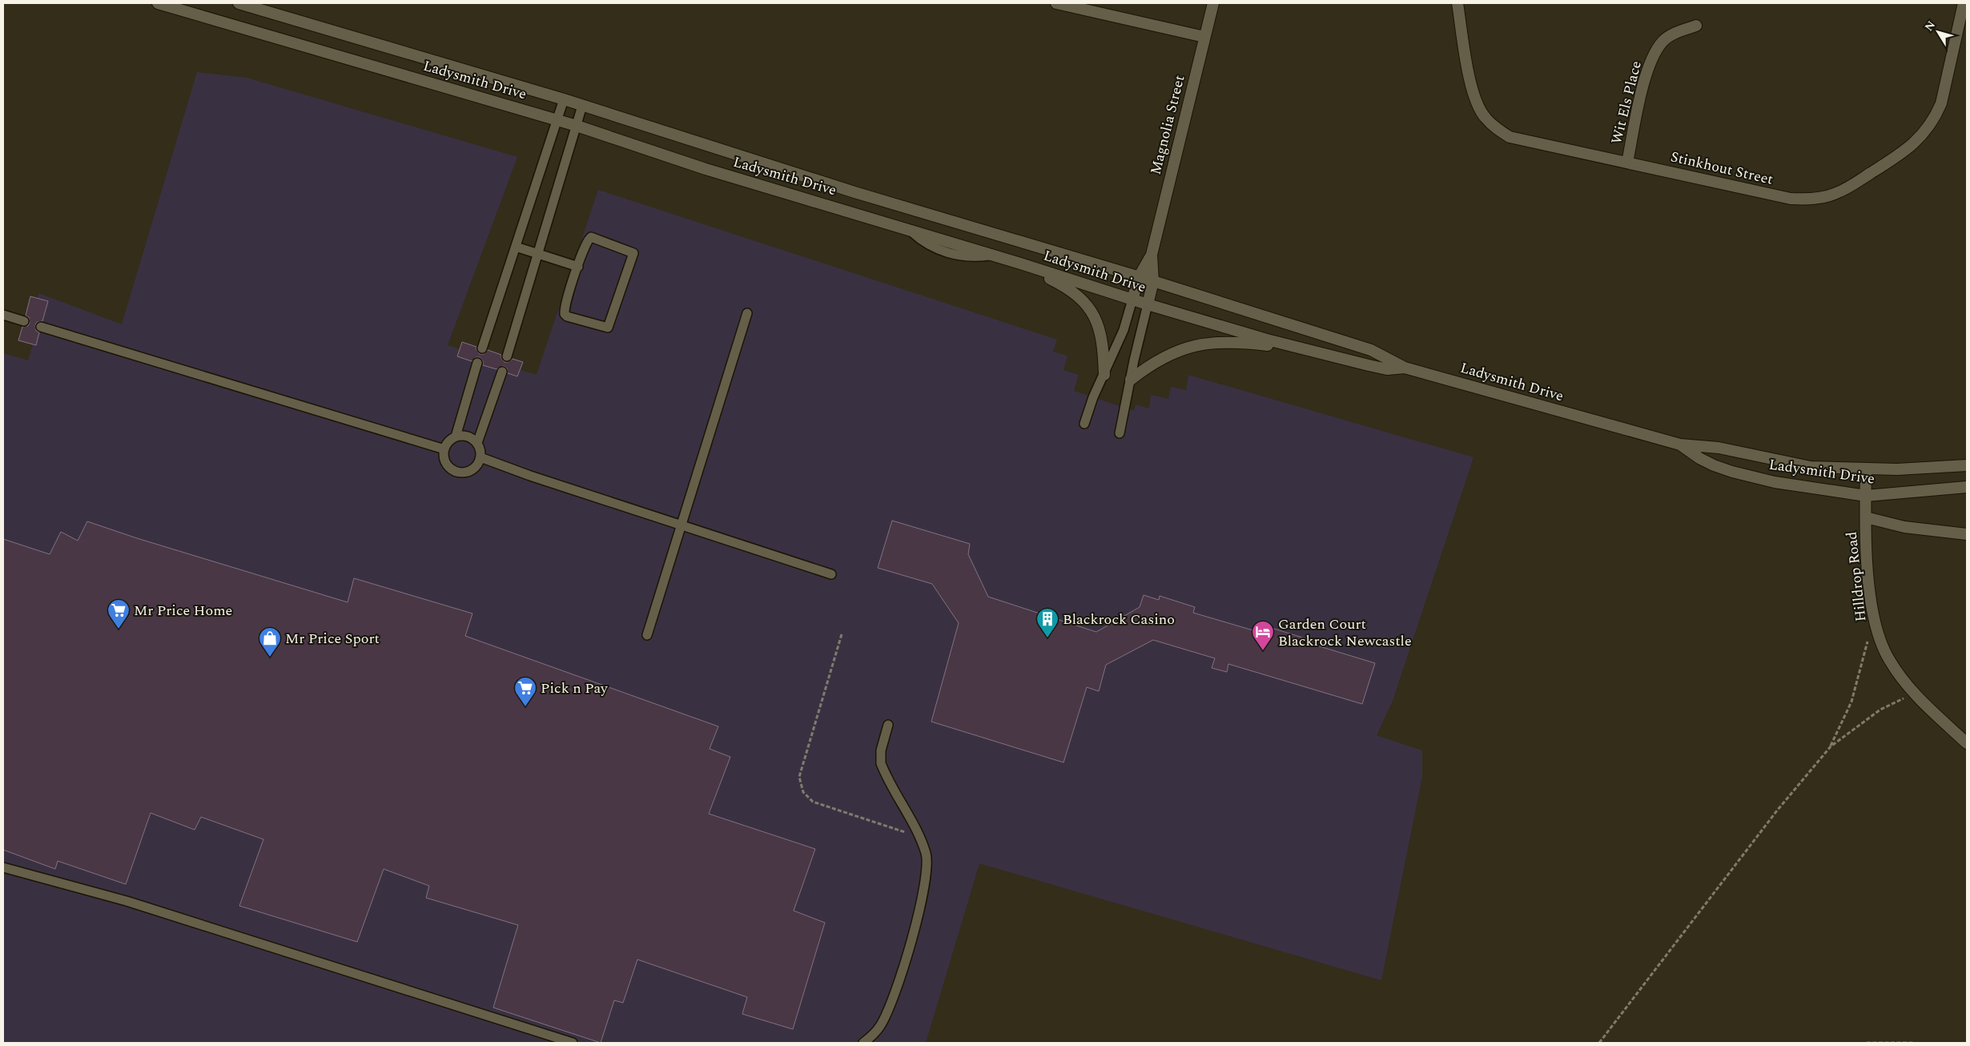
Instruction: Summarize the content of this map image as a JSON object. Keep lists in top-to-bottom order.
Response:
{
  "streets": {
    "street": [
      "Ladysmith Drive",
      "Wit Els Place",
      "Magnolia Street",
      "Stinkhout Street",
      "Hilldrop Road"
    ]
  },
  "crossings": [
    ["Ladysmith Drive", "Magnolia Street"],
    ["Ladysmith Drive", "Hilldrop Road"],
    ["Wit Els Place", "Stinkhout Street"]
  ],
  "places": {
    "supermarket": ["Mr Price Home", "Pick n Pay"],
    "building": ["Blackrock Casino"],
    "hotel": ["Garden Court Blackrock Newcastle"],
    "shop": ["Mr Price Sport"]
  },
  "north": "top left"
}
